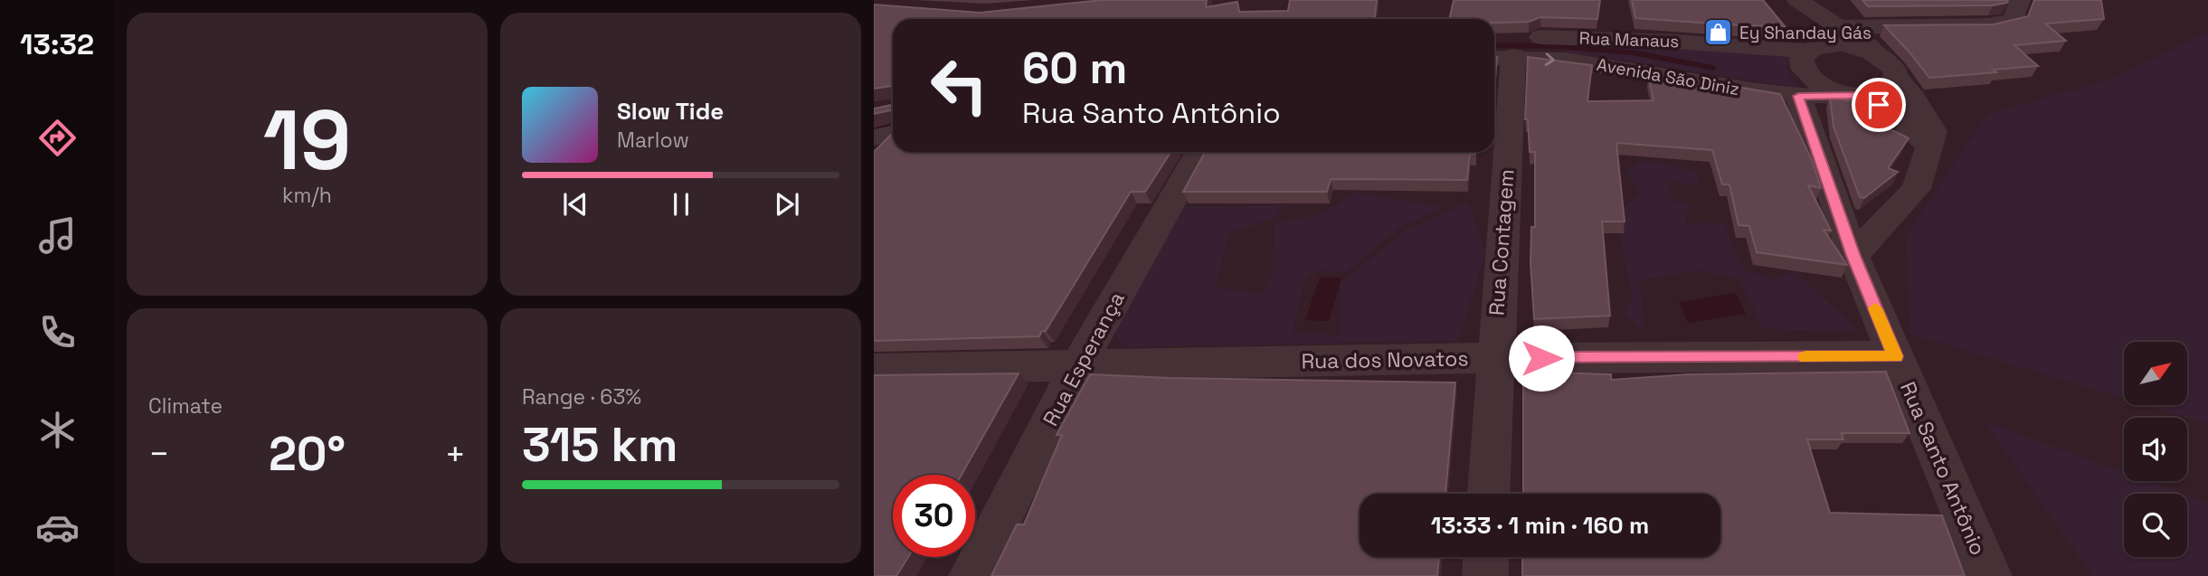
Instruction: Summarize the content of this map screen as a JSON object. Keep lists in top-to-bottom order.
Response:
{
  "streets": {
    "street": [
      "Rua Manaus",
      "Avenida São Diniz",
      "Rua Contagem",
      "Rua Esperança",
      "Rua dos Novatos",
      "Rua Santo Antônio"
    ]
  },
  "crossings": [
    ["Rua Manaus", "Avenida São Diniz"],
    ["Rua Manaus", "Rua Contagem"],
    ["Avenida São Diniz", "Rua Contagem"],
    ["Avenida São Diniz", "Rua Santo Antônio"],
    ["Rua Contagem", "Rua dos Novatos"],
    ["Rua Esperança", "Rua dos Novatos"],
    ["Rua dos Novatos", "Rua Santo Antônio"]
  ],
  "one_way": ["Avenida São Diniz"],
  "places": {
    "shop": ["Ey Shanday Gás"]
  },
  "north": "top right",
  "page": {
    "tabs": "13:32",
    "tile": [
      ["19", "km/h"],
      "Climate",
      ["Range · 63%", "315 km"]
    ],
    "turn": ["60 m", "Rua Santo Antônio"],
    "song": ["Slow Tide", "Marlow"],
    "heat": ["−", "20°", "+"],
    "limit": "30",
    "trip": "13:33 · 1 min · 160 m"
  }
}
